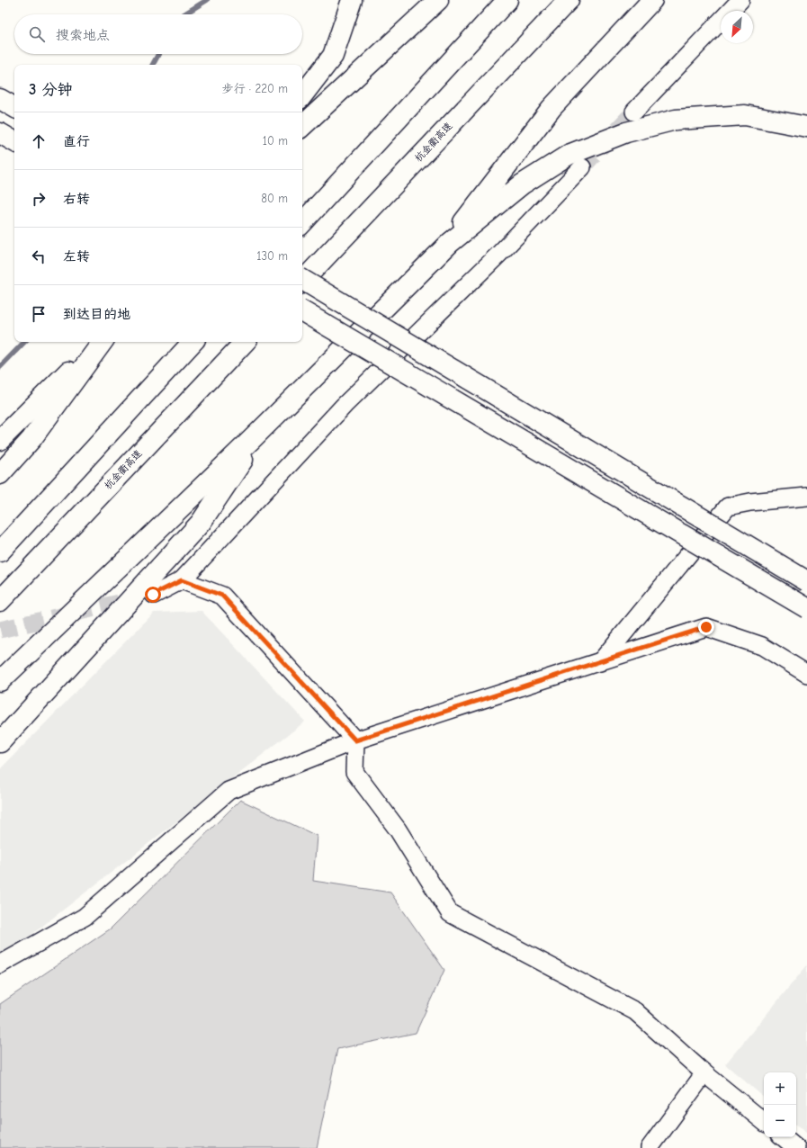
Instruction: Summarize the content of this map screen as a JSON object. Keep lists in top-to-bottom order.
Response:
{
  "streets": {
    "main road": ["杭金衢高速"]
  },
  "north": "bottom left",
  "page": {
    "search": "搜索地点",
    "heading": ["3 分钟", "步行 · 220 m"],
    "list": [
      ["直行", "10 m"],
      ["右转", "80 m"],
      ["左转", "130 m"],
      "到达目的地"
    ],
    "map_buttons": ["+", "−"]
  }
}
